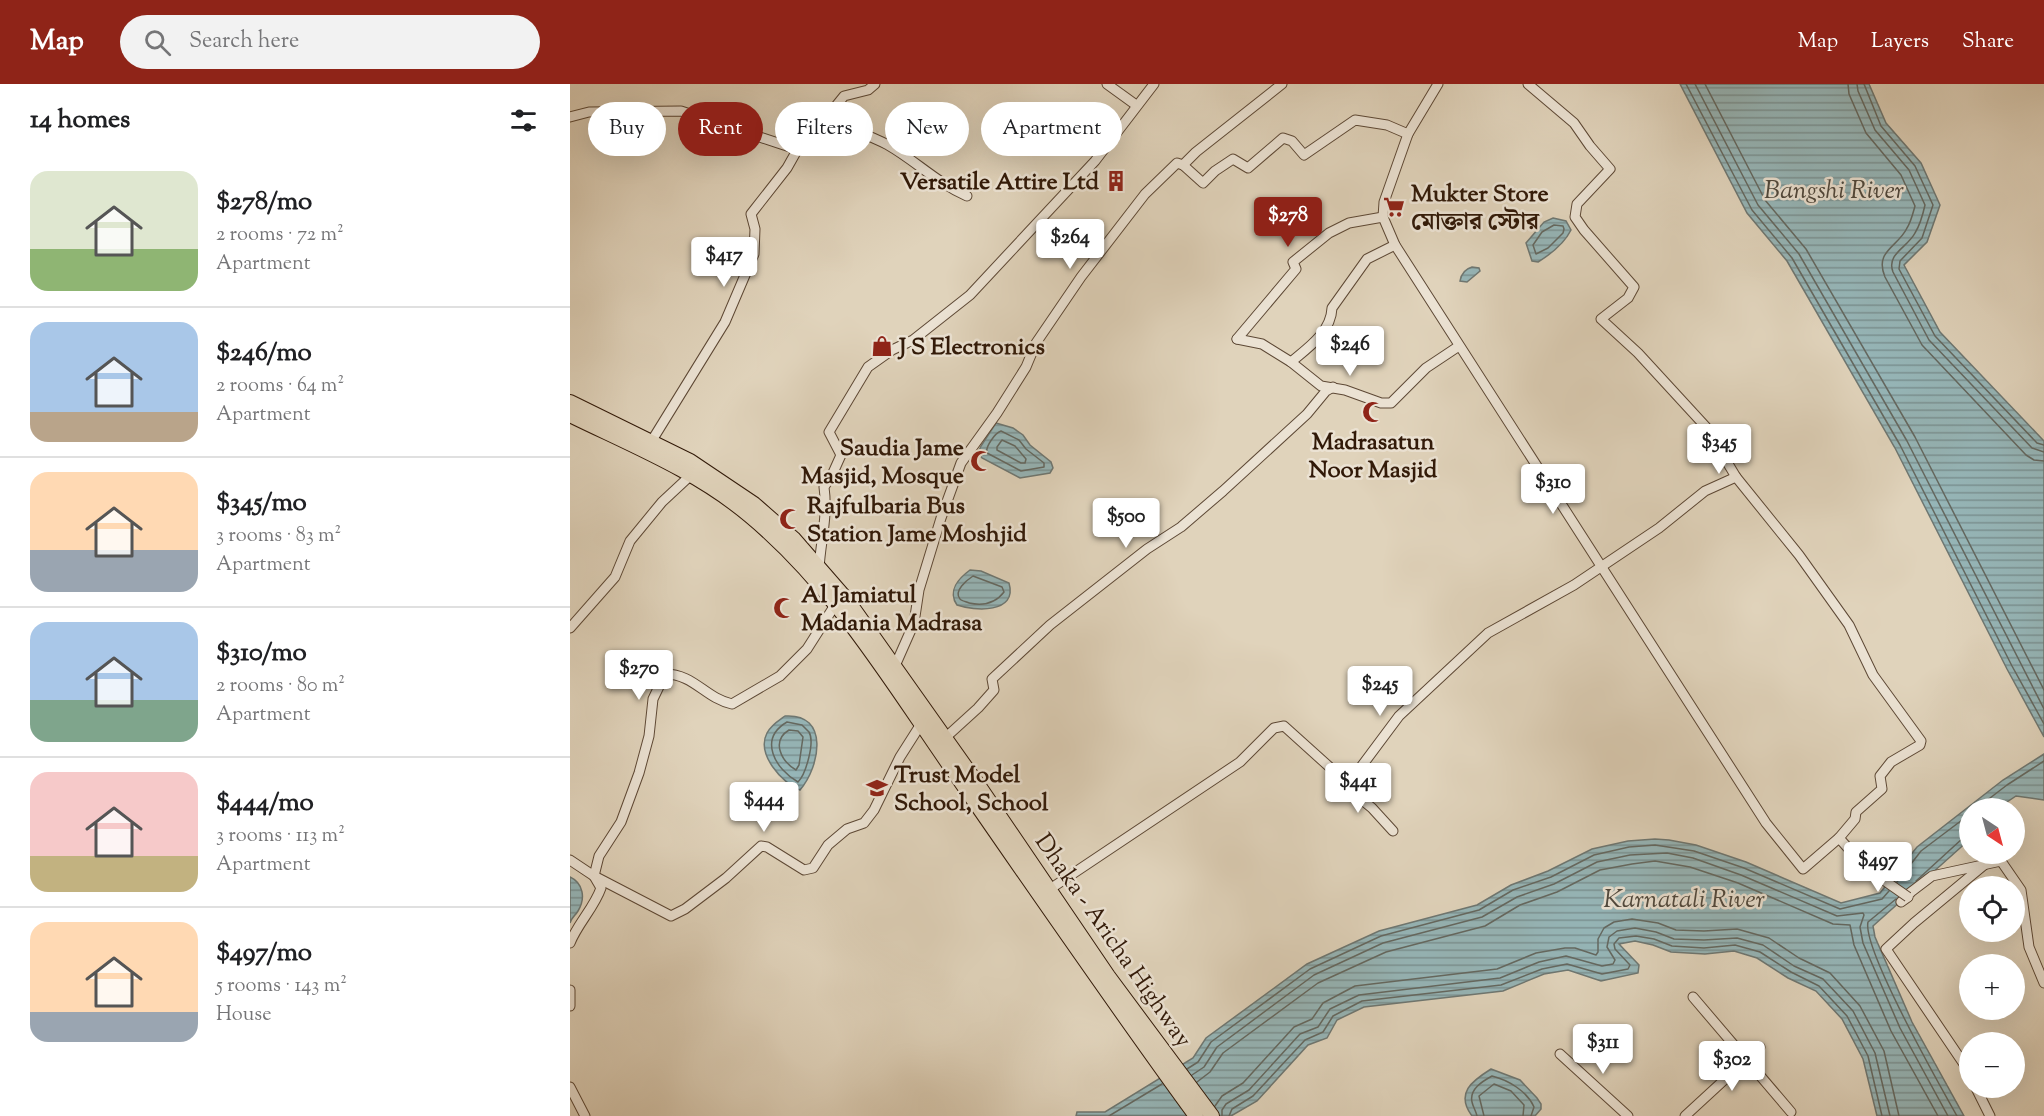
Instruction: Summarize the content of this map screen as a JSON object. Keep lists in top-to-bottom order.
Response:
{
  "streets": {
    "highway": ["Dhaka - Aricha Highway"]
  },
  "water": ["Bangshi River", "Karnatali River"],
  "places": {
    "building": ["Versatile Attire Ltd"],
    "supermarket": ["Mukter Store মোক্তার স্টোর"],
    "shop": ["J S Electronics"],
    "mosque": [
      "Madrasatun Noor Masjid",
      "Saudia Jame Masjid, Mosque",
      "Rajfulbaria Bus Station Jame Moshjid",
      "Al Jamiatul Madania Madrasa"
    ],
    "school or university": ["Trust Model School, School"]
  },
  "north": "bottom right",
  "page": {
    "header": "Map",
    "search": "Search here",
    "nav": ["Map", "Layers", "Share"],
    "heading": "14 homes",
    "chip": [
      "Buy",
      "Rent",
      "Filters",
      "New",
      "Apartment"
    ],
    "list": [
      {
        "name": "$278/mo",
        "note": "2 rooms · 72 m² · Apartment"
      },
      {
        "name": "$246/mo",
        "note": "2 rooms · 64 m² · Apartment"
      },
      {
        "name": "$345/mo",
        "note": "3 rooms · 83 m² · Apartment"
      },
      {
        "name": "$310/mo",
        "note": "2 rooms · 80 m² · Apartment"
      },
      {
        "name": "$444/mo",
        "note": "3 rooms · 113 m² · Apartment"
      },
      {
        "name": "$497/mo",
        "note": "5 rooms · 143 m² · House"
      }
    ],
    "price": [
      "$278",
      "$264",
      "$417",
      "$246",
      "$345",
      "$310",
      "$500",
      "$270",
      "$245",
      "$441",
      "$444",
      "$497",
      "$311",
      "$302"
    ],
    "map_buttons": ["+", "−"]
  }
}
